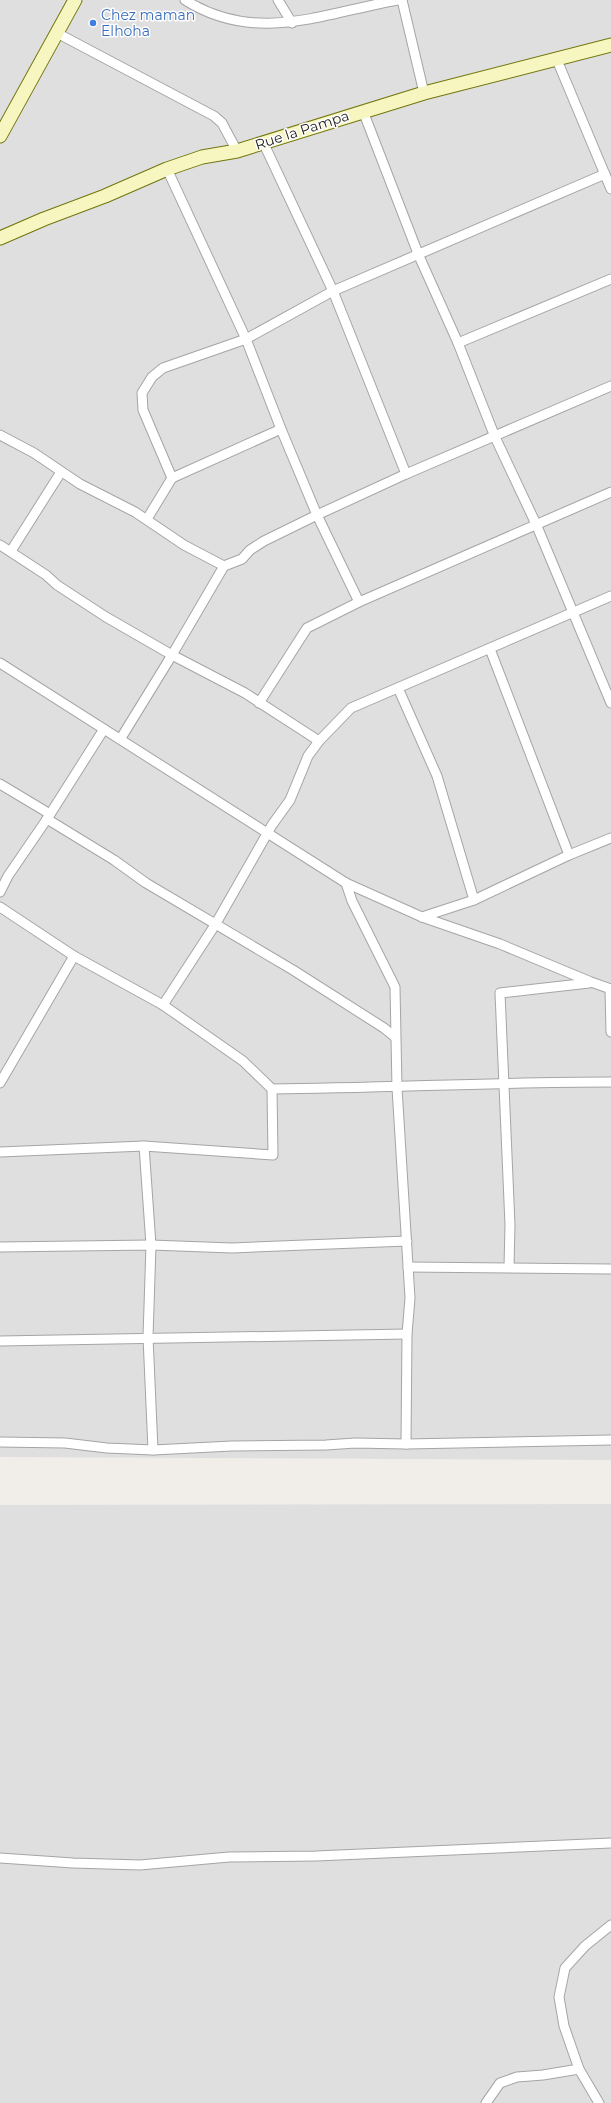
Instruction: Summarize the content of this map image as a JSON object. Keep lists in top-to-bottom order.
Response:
{
  "streets": {
    "street": ["Rue la Pampa"]
  },
  "places": ["Chez maman Elhoha"]
}
